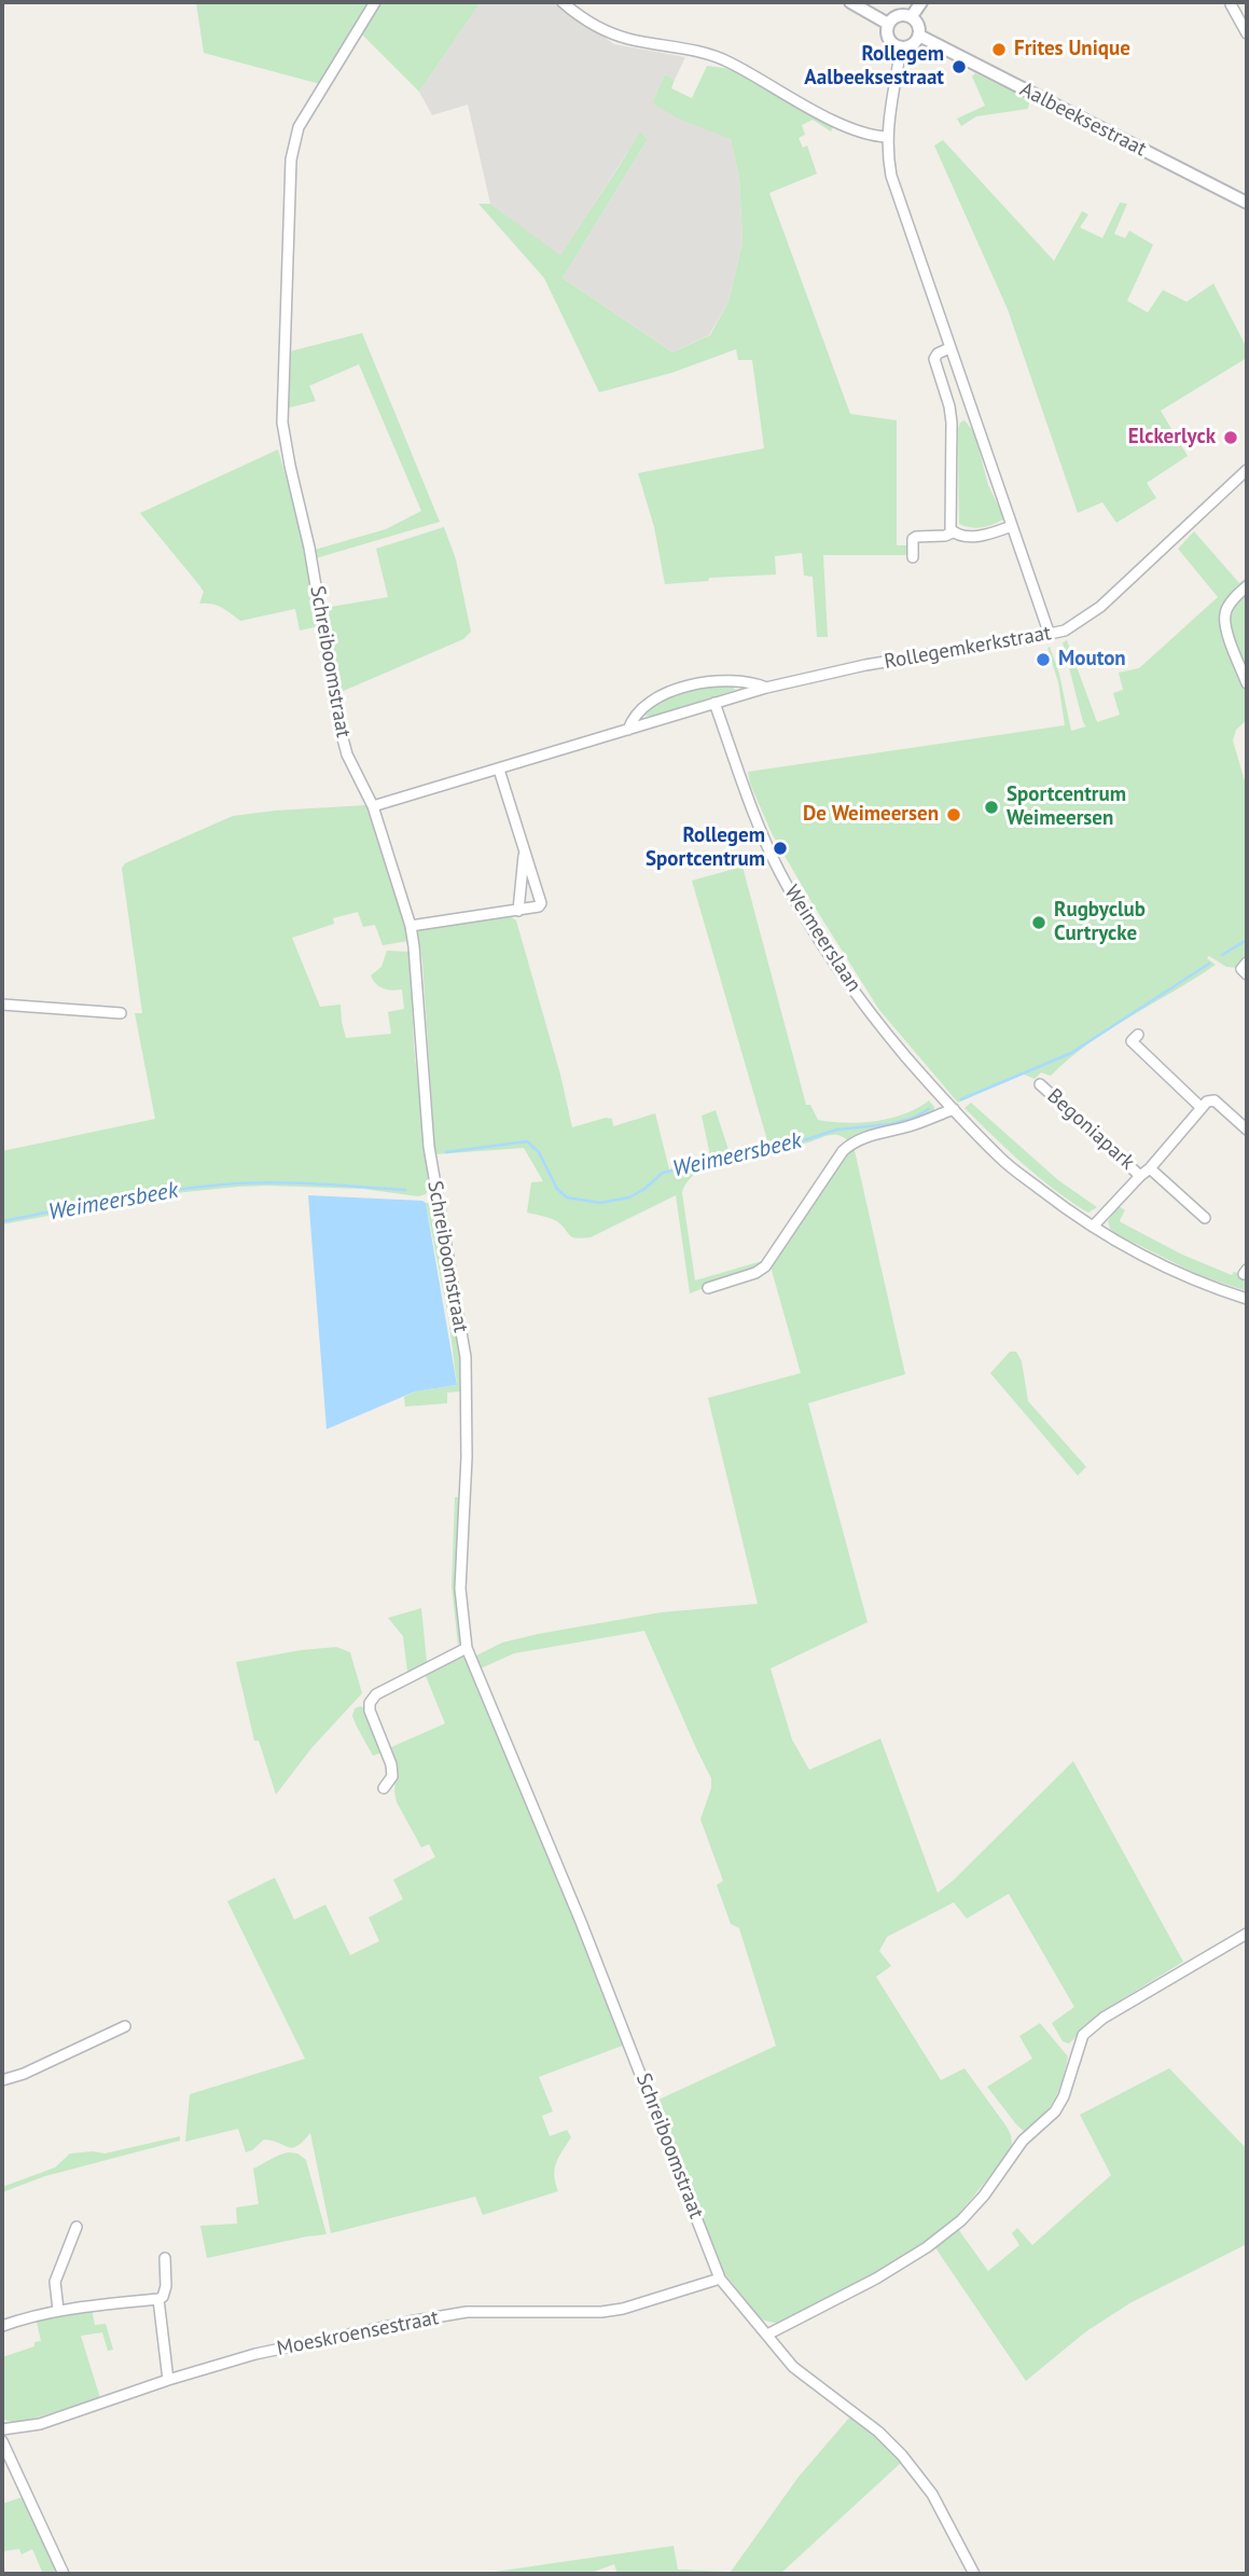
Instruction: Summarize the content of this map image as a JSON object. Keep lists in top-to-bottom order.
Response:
{
  "streets": {
    "street": [
      "Aalbeeksestraat",
      "Rollegemkerkstraat",
      "Schreiboomstraat",
      "Weimeerslaan",
      "Begoniapark",
      "Moeskroensestraat"
    ]
  },
  "crossings": [
    ["Rollegemkerkstraat", "Schreiboomstraat"],
    ["Rollegemkerkstraat", "Weimeerslaan"],
    ["Schreiboomstraat", "Moeskroensestraat"],
    ["Weimeerslaan", "Begoniapark"]
  ],
  "water": ["Weimeersbeek"],
  "places": [
    "Frites Unique",
    "Rollegem Aalbeeksestraat",
    "Elckerlyck",
    "Mouton",
    "Sportcentrum Weimeersen",
    "De Weimeersen",
    "Rollegem Sportcentrum",
    "Rugbyclub Curtrycke"
  ]
}
